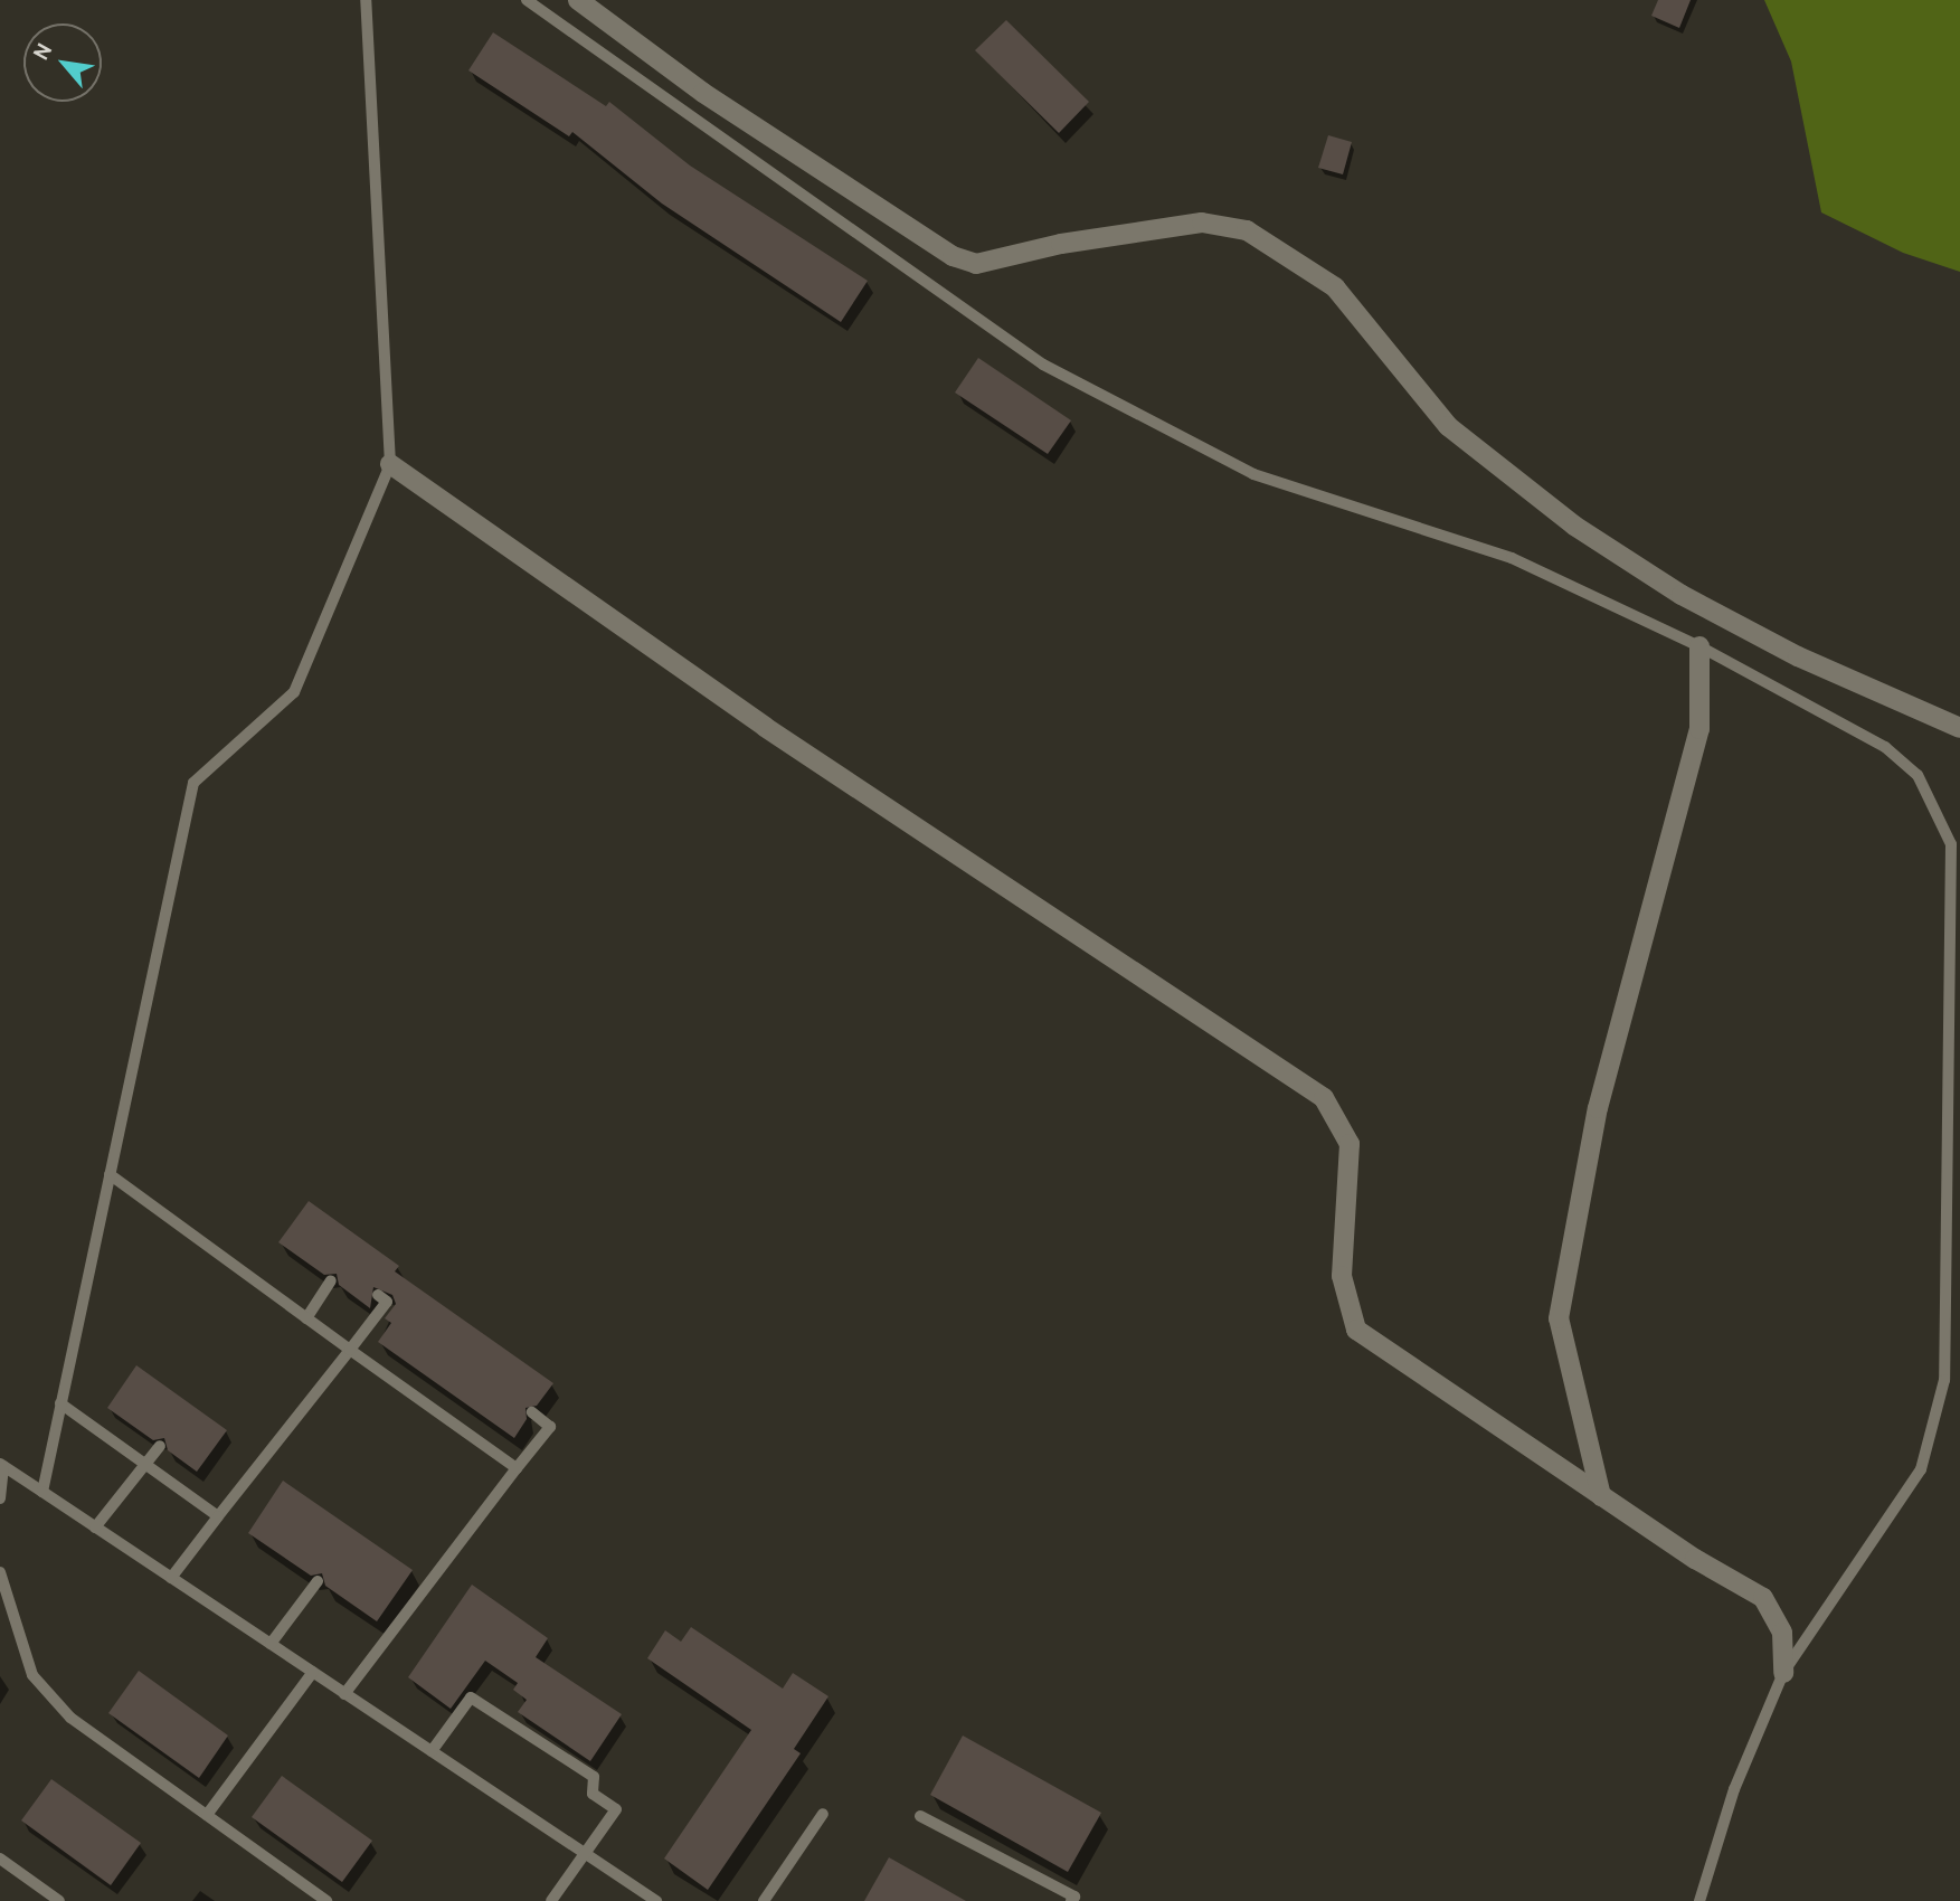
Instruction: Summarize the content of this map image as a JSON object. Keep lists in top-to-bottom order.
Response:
{
  "north": "top left"
}
